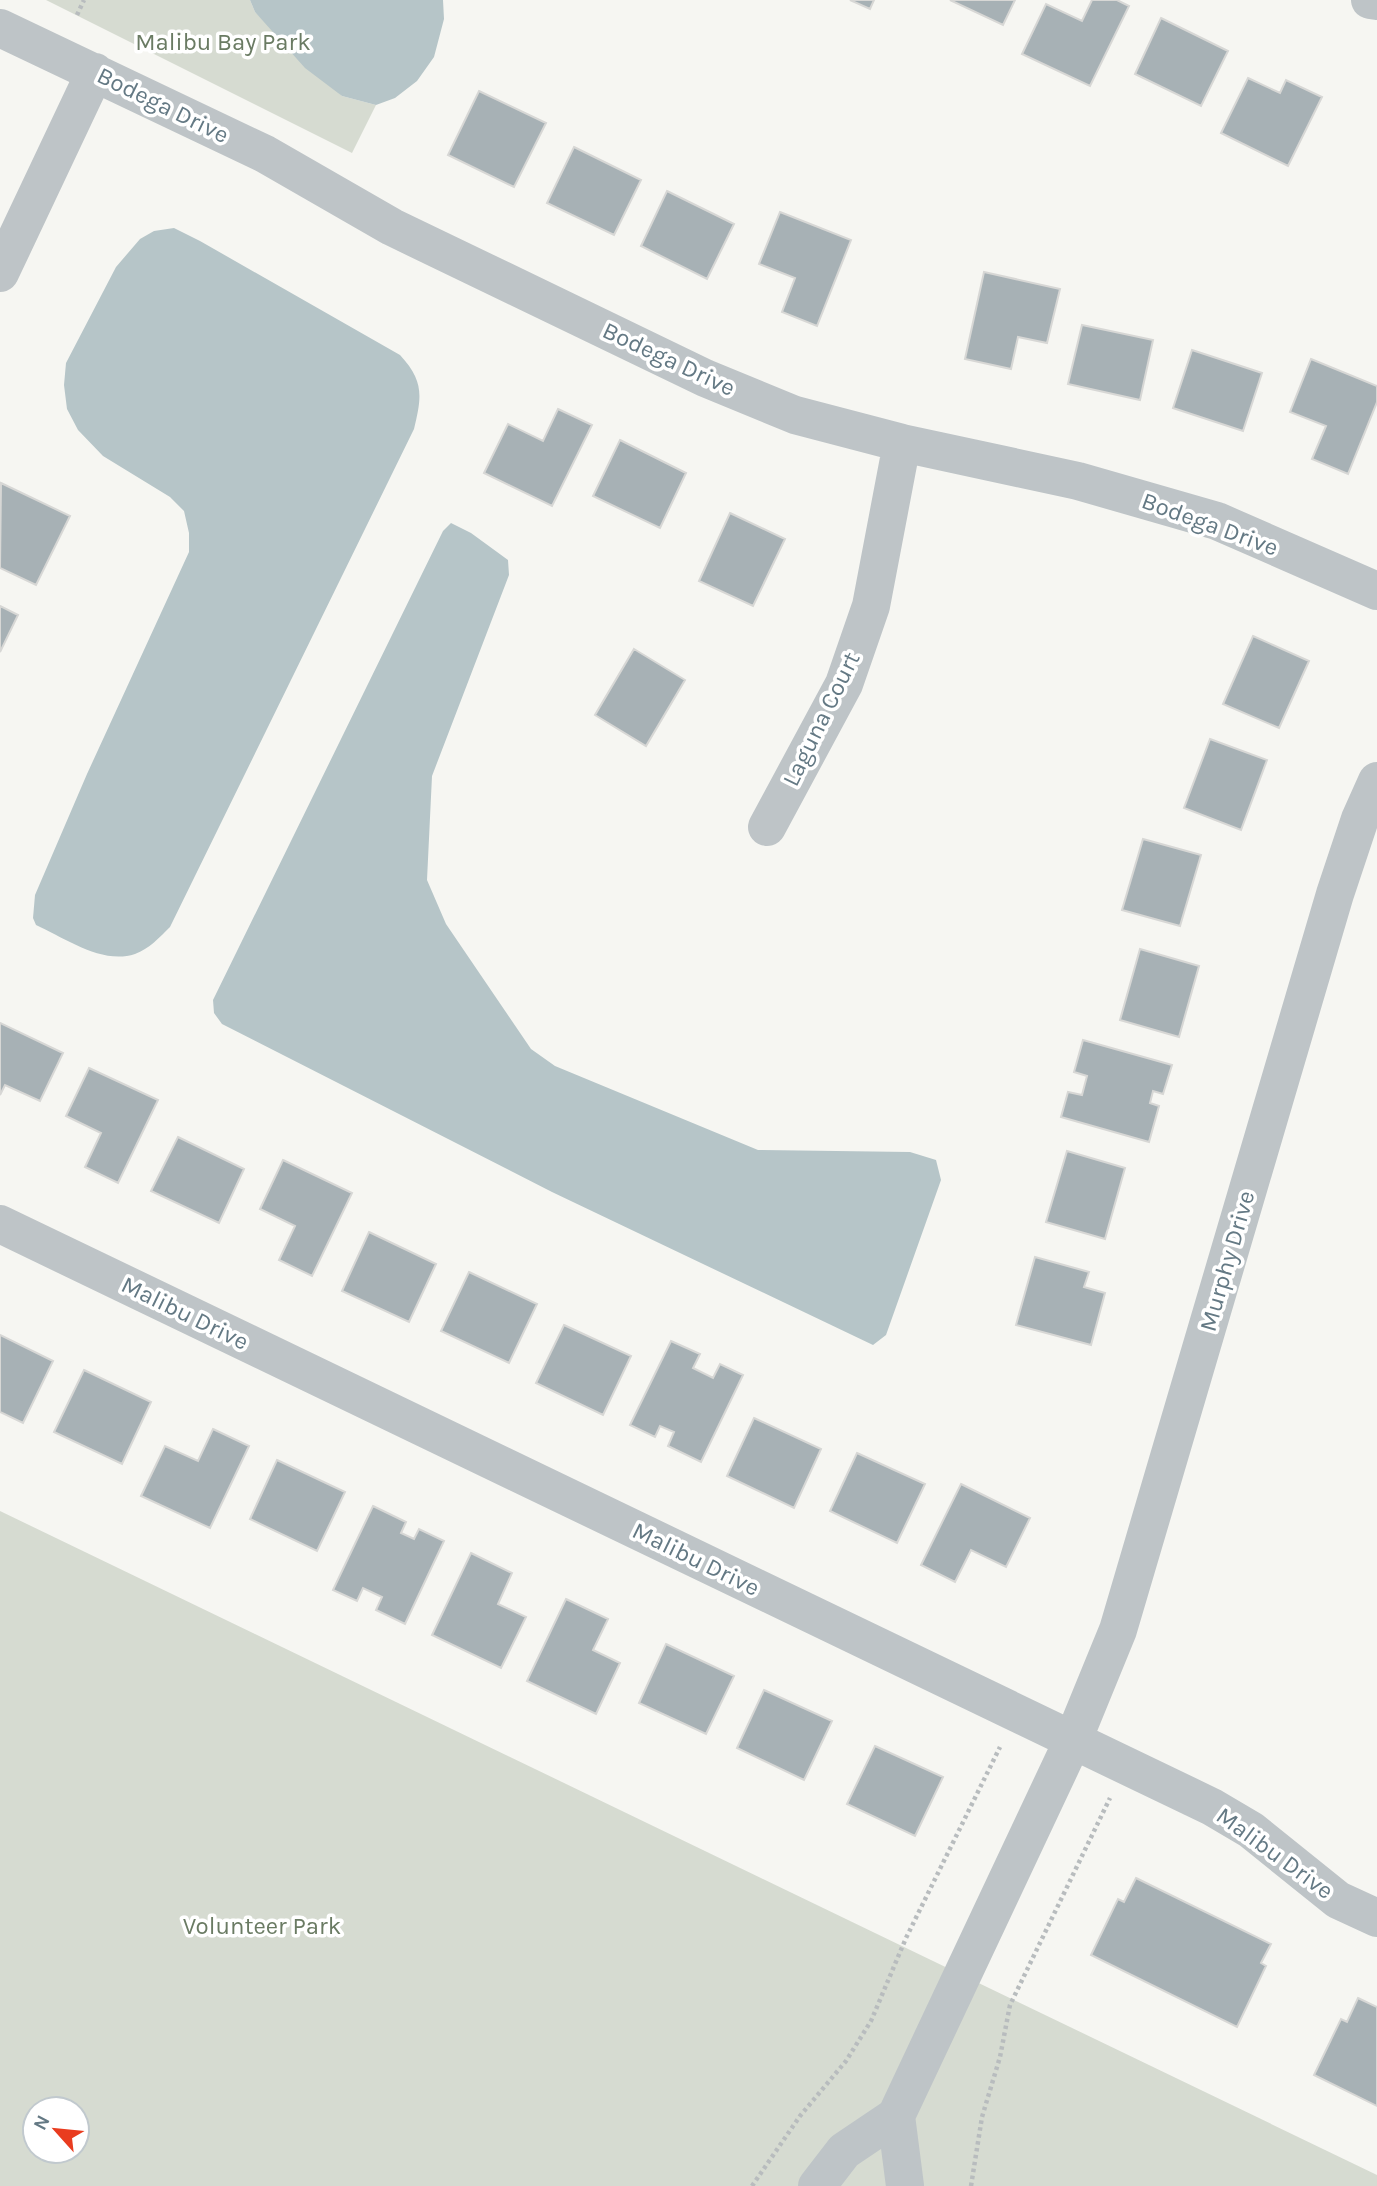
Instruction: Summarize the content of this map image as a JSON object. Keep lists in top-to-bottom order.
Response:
{
  "streets": {
    "street": [
      "Bodega Drive",
      "Laguna Court",
      "Murphy Drive",
      "Malibu Drive"
    ]
  },
  "crossings": [
    ["Bodega Drive", "Laguna Court"],
    ["Murphy Drive", "Malibu Drive"]
  ],
  "parks": ["Malibu Bay Park", "Volunteer Park"],
  "north": "top left"
}
